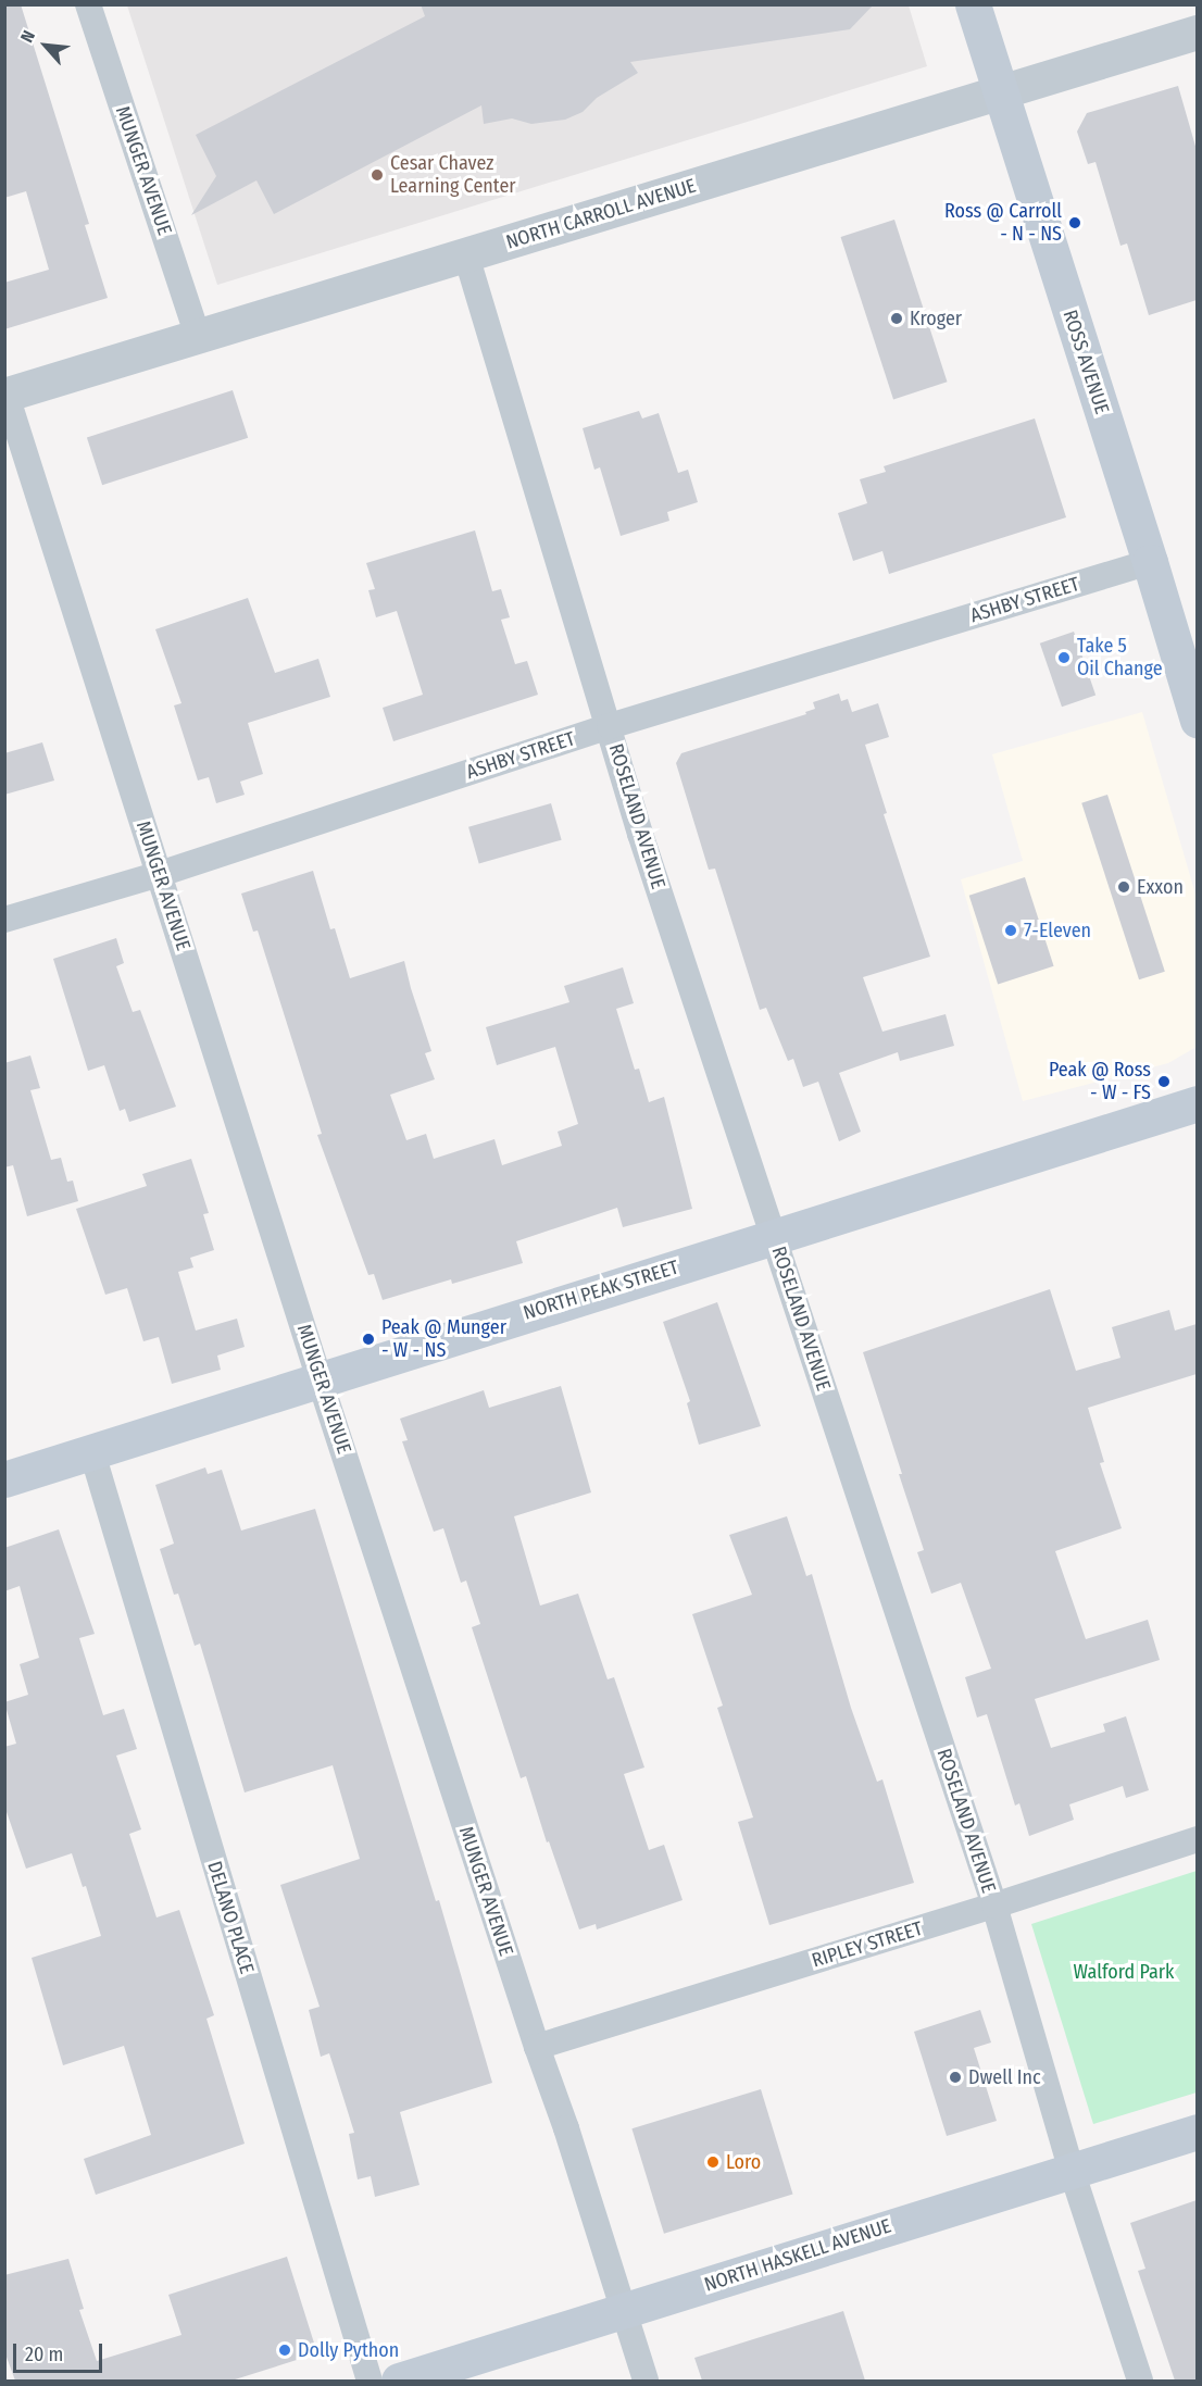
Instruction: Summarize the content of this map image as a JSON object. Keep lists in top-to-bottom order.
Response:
{
  "streets": {
    "main road": ["ROSS AVENUE", "NORTH PEAK STREET", "NORTH HASKELL AVENUE"],
    "street": [
      "MUNGER AVENUE",
      "NORTH CARROLL AVENUE",
      "ASHBY STREET",
      "ROSELAND AVENUE",
      "DELANO PLACE",
      "RIPLEY STREET"
    ]
  },
  "crossings": [
    ["MUNGER AVENUE", "NORTH CARROLL AVENUE"],
    ["MUNGER AVENUE", "ASHBY STREET"],
    ["MUNGER AVENUE", "NORTH PEAK STREET"],
    ["MUNGER AVENUE", "RIPLEY STREET"],
    ["MUNGER AVENUE", "NORTH HASKELL AVENUE"],
    ["NORTH CARROLL AVENUE", "ROSS AVENUE"],
    ["NORTH CARROLL AVENUE", "ROSELAND AVENUE"],
    ["ROSS AVENUE", "ASHBY STREET"],
    ["ASHBY STREET", "ROSELAND AVENUE"],
    ["ROSELAND AVENUE", "NORTH PEAK STREET"],
    ["ROSELAND AVENUE", "RIPLEY STREET"],
    ["ROSELAND AVENUE", "NORTH HASKELL AVENUE"],
    ["NORTH PEAK STREET", "DELANO PLACE"]
  ],
  "parks": ["Walford Park"],
  "places": [
    "Cesar Chavez Learning Center",
    "Ross @ Carroll - N - NS",
    "Kroger",
    "Take 5 Oil Change",
    "Exxon",
    "7-Eleven",
    "Peak @ Ross - W - FS",
    "Peak @ Munger - W - NS",
    "Dwell Inc",
    "Loro",
    "Dolly Python"
  ],
  "scale_bar": "20 m",
  "north": "top left"
}
